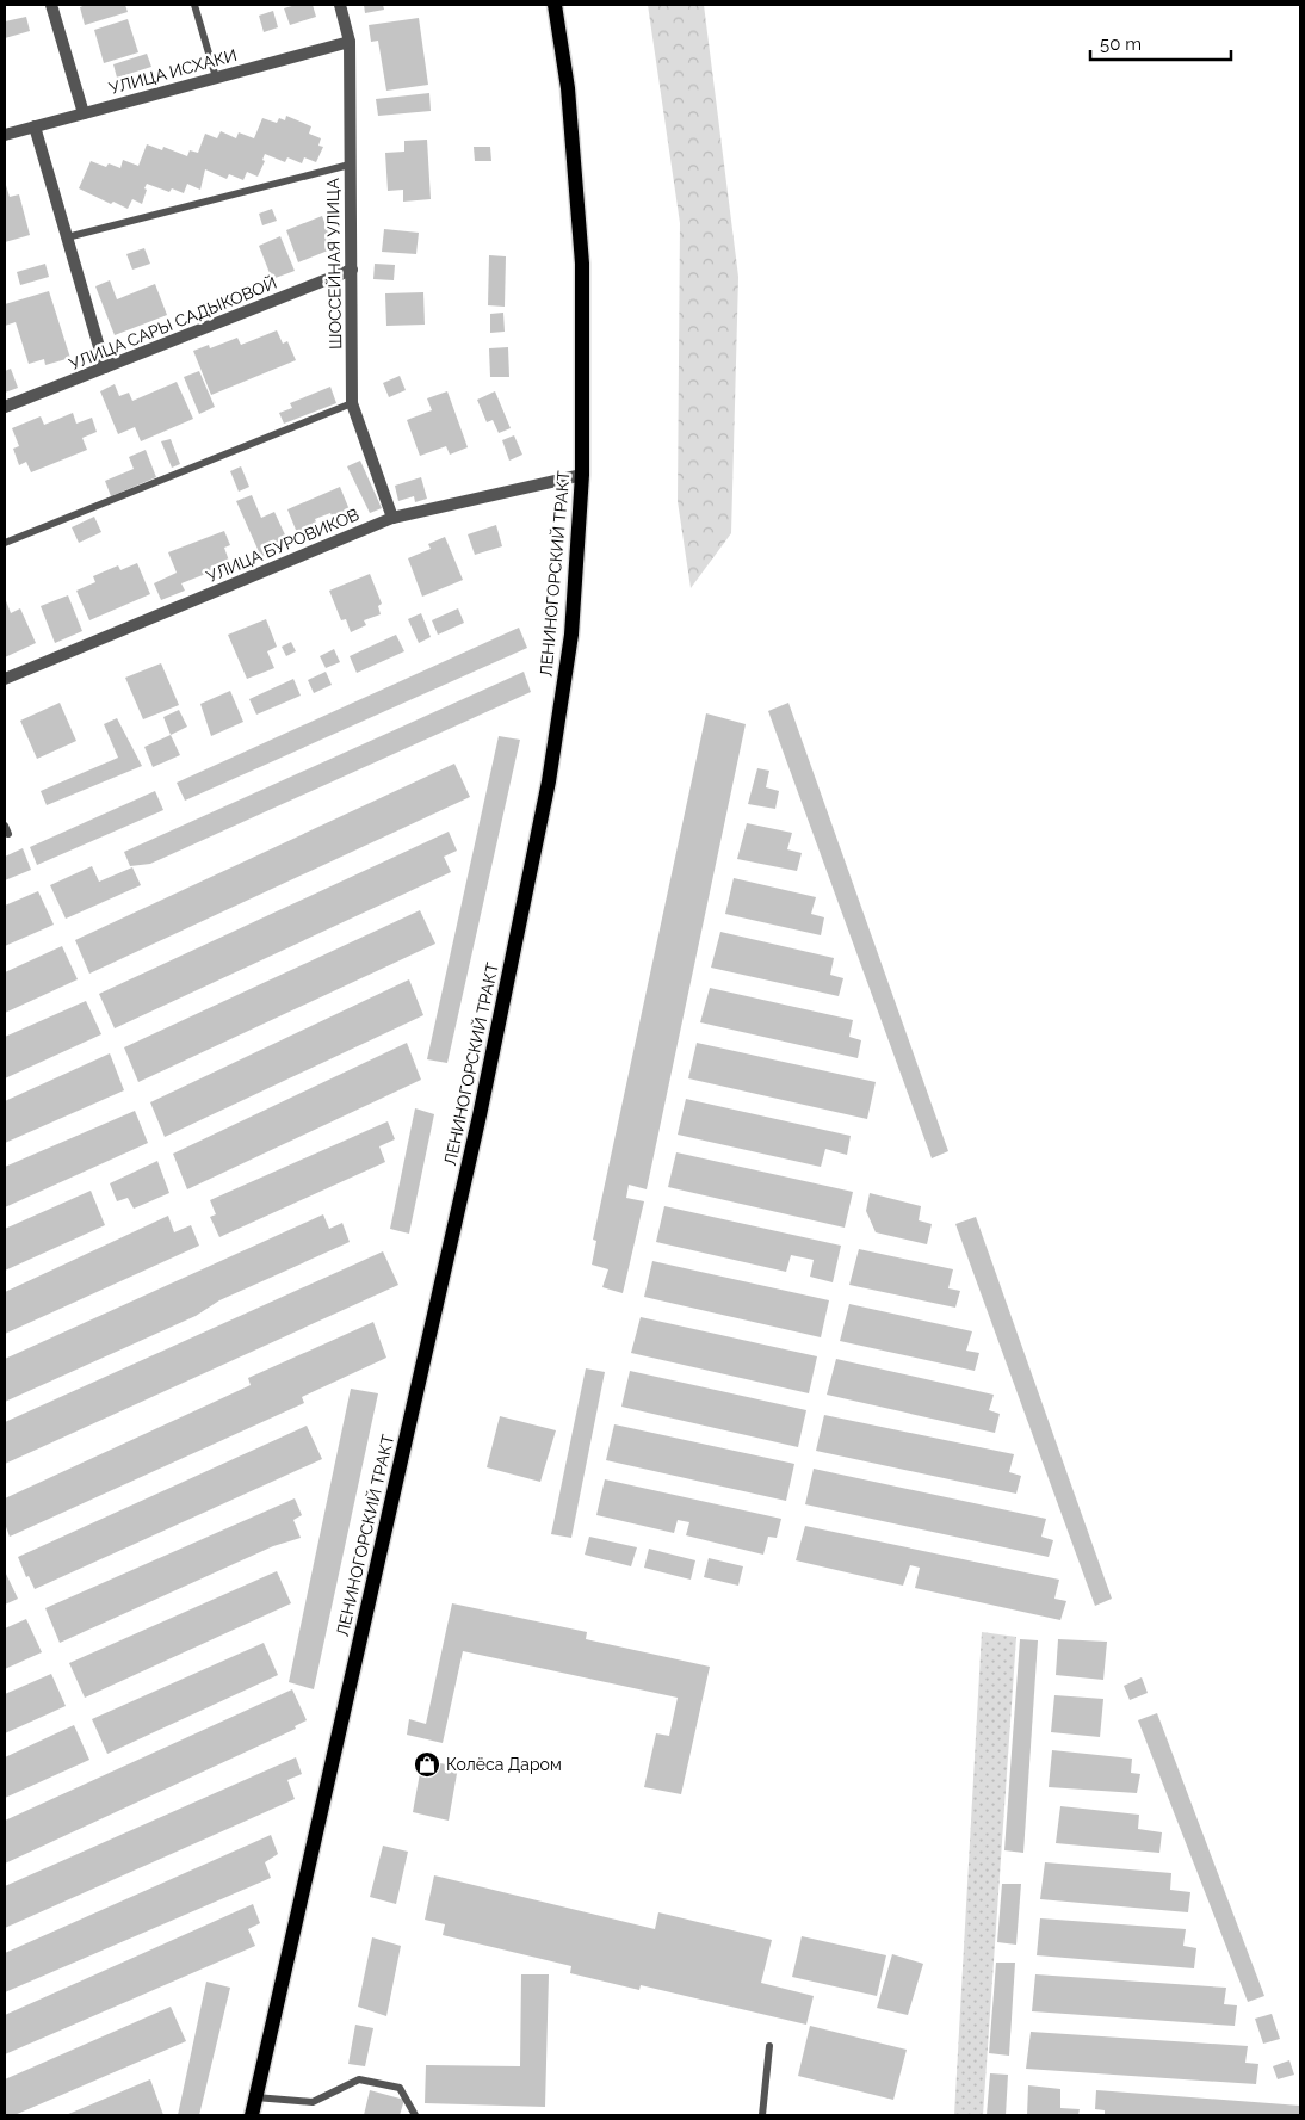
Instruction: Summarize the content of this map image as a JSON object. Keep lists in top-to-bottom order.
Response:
{
  "streets": {
    "main road": ["ЛЕНИНОГОРСКИЙ ТРАКТ"],
    "street": [
      "УЛИЦА ИСХАКИ",
      "ШОССЕЙНАЯ УЛИЦА",
      "УЛИЦА САРЫ САДЫКОВОЙ",
      "УЛИЦА БУРОВИКОВ"
    ]
  },
  "crossings": [
    ["УЛИЦА ИСХАКИ", "ШОССЕЙНАЯ УЛИЦА"],
    ["ШОССЕЙНАЯ УЛИЦА", "УЛИЦА САРЫ САДЫКОВОЙ"],
    ["ШОССЕЙНАЯ УЛИЦА", "УЛИЦА БУРОВИКОВ"],
    ["УЛИЦА БУРОВИКОВ", "ЛЕНИНОГОРСКИЙ ТРАКТ"]
  ],
  "places": {
    "shop": ["Колёса Даром"]
  },
  "scale_bar": "50 m"
}
